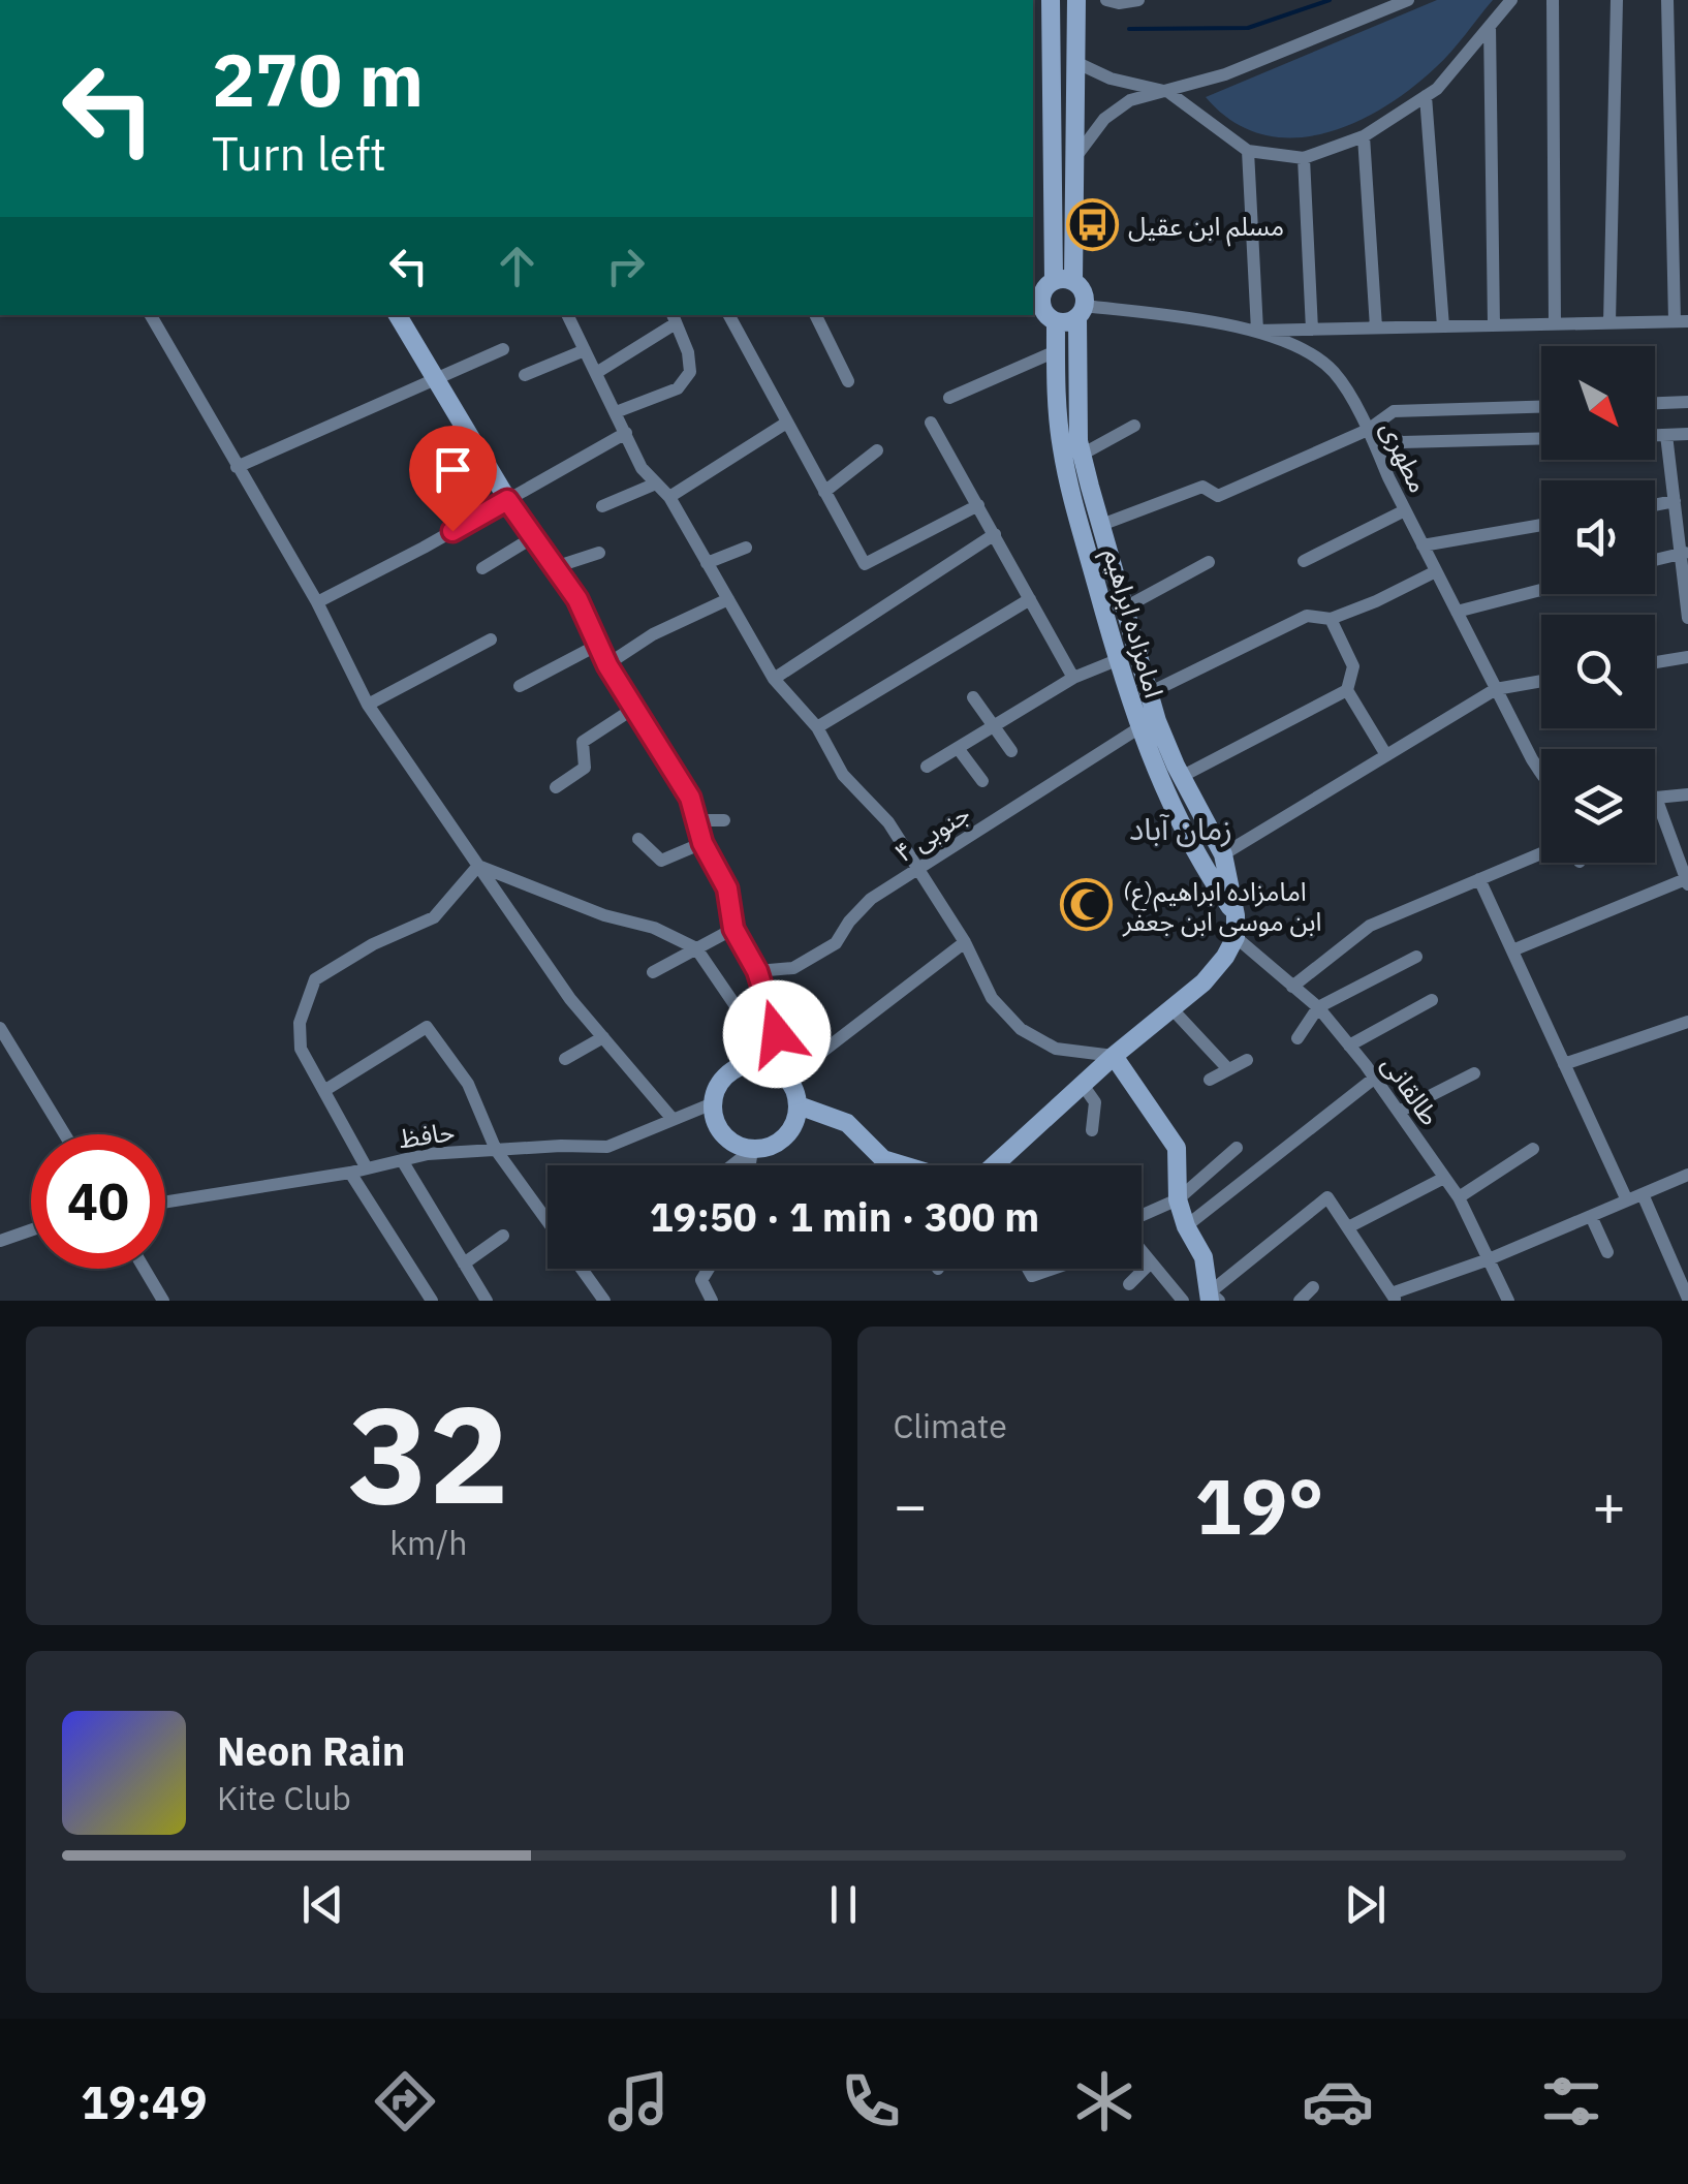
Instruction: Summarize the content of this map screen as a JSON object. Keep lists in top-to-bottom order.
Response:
{
  "streets": {
    "street": [
      "مطهری",
      "امامزاده ابراهیم",
      "۴ جنوبی",
      "طالقانی",
      "حافظ"
    ]
  },
  "crossings": [
    ["مطهری", "امامزاده ابراهیم"],
    ["امامزاده ابراهیم", "۴ جنوبی"],
    ["امامزاده ابراهیم", "طالقانی"]
  ],
  "districts": ["زمان آباد"],
  "places": {
    "bus stop": ["مسلم ابن عقیل"],
    "mosque": ["(ع)امامزاده ابراهیم ابن موسی ابن جعفر"]
  },
  "north": "bottom right",
  "page": {
    "turn": ["270 m", "Turn left"],
    "limit": "40",
    "trip": "19:50 · 1 min · 300 m",
    "tile": [
      ["32", "km/h"],
      "Climate"
    ],
    "heat": ["−", "19°", "+"],
    "song": ["Neon Rain", "Kite Club"],
    "tabs": "19:49"
  }
}
